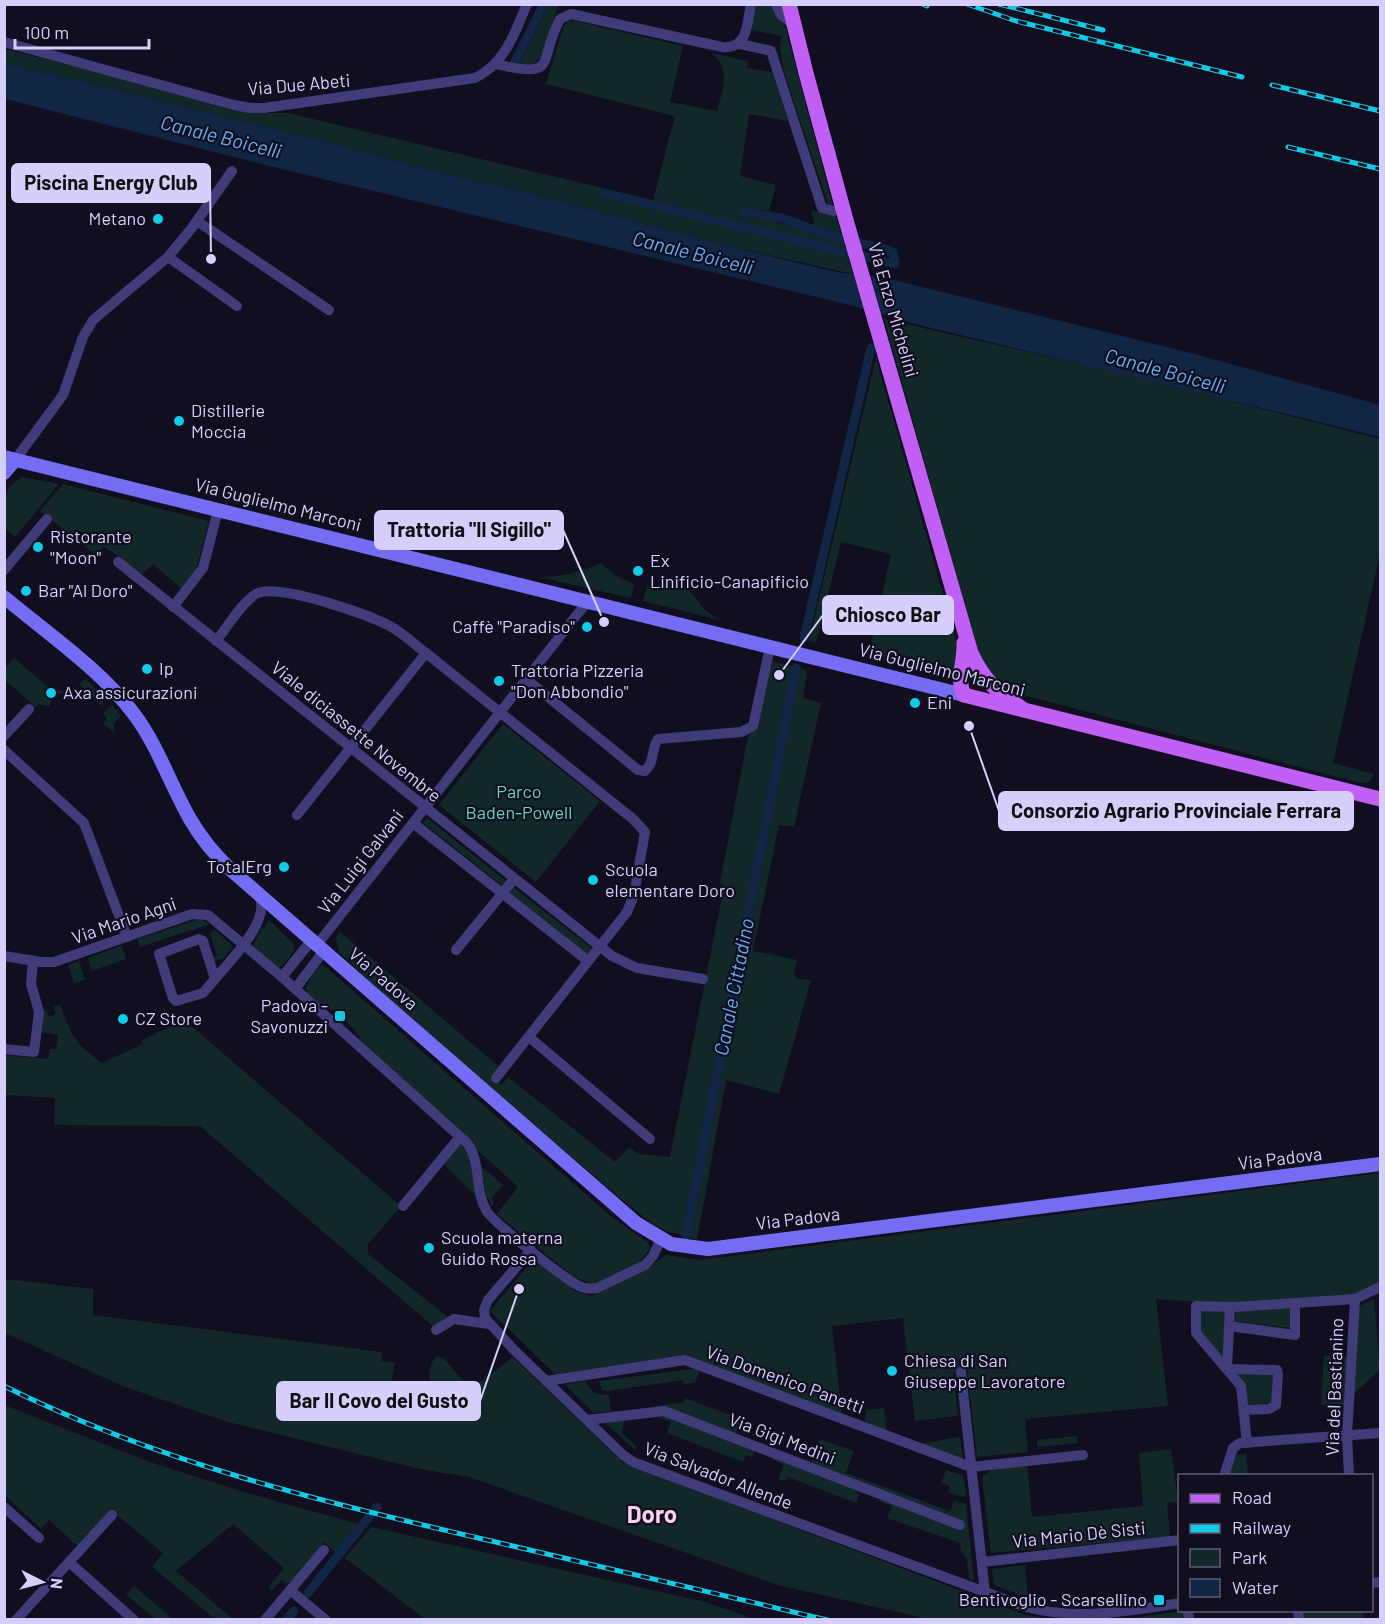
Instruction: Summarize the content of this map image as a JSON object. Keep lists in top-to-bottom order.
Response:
{
  "streets": {
    "main road": ["Via Enzo Michelini", "Via Guglielmo Marconi", "Via Padova"],
    "street": [
      "Via Due Abeti",
      "Viale diciassette Novembre",
      "Via Luigi Galvani",
      "Via Mario Agni",
      "Via Domenico Panetti",
      "Via del Bastianino",
      "Via Gigi Medini",
      "Via Salvador Allende",
      "Via Mario Dè Sisti"
    ]
  },
  "crossings": [
    ["Via Enzo Michelini", "Via Guglielmo Marconi"],
    ["Via Guglielmo Marconi", "Via Luigi Galvani"],
    ["Viale diciassette Novembre", "Via Luigi Galvani"],
    ["Via Luigi Galvani", "Via Padova"],
    ["Via Domenico Panetti", "Via Salvador Allende"],
    ["Via Gigi Medini", "Via Salvador Allende"]
  ],
  "districts": ["Doro"],
  "water": ["Canale Boicelli", "Canale Cittadino"],
  "parks": ["Parco Baden-Powell"],
  "places": {
    "other": [
      "Metano",
      "Piscina Energy Club",
      "Distillerie Moccia",
      "Ristorante \"Moon\"",
      "Ex Linificio-Canapificio",
      "Bar \"Al Doro\"",
      "Trattoria \"Il Sigillo\"",
      "Caffè \"Paradiso\"",
      "Ip",
      "Chiosco Bar",
      "Trattoria Pizzeria \"Don Abbondio\"",
      "Axa assicurazioni",
      "Eni",
      "Consorzio Agrario Provinciale Ferrara",
      "TotalErg",
      "Scuola elementare Doro",
      "CZ Store",
      "Scuola materna Guido Rossa",
      "Bar Il Covo del Gusto",
      "Chiesa di San Giuseppe Lavoratore"
    ],
    "transit": ["Padova - Savonuzzi", "Bentivoglio - Scarsellino"]
  },
  "legend": [
    "Road",
    "Railway",
    "Park",
    "Water"
  ],
  "scale_bar": "100 m",
  "north": "right"
}
